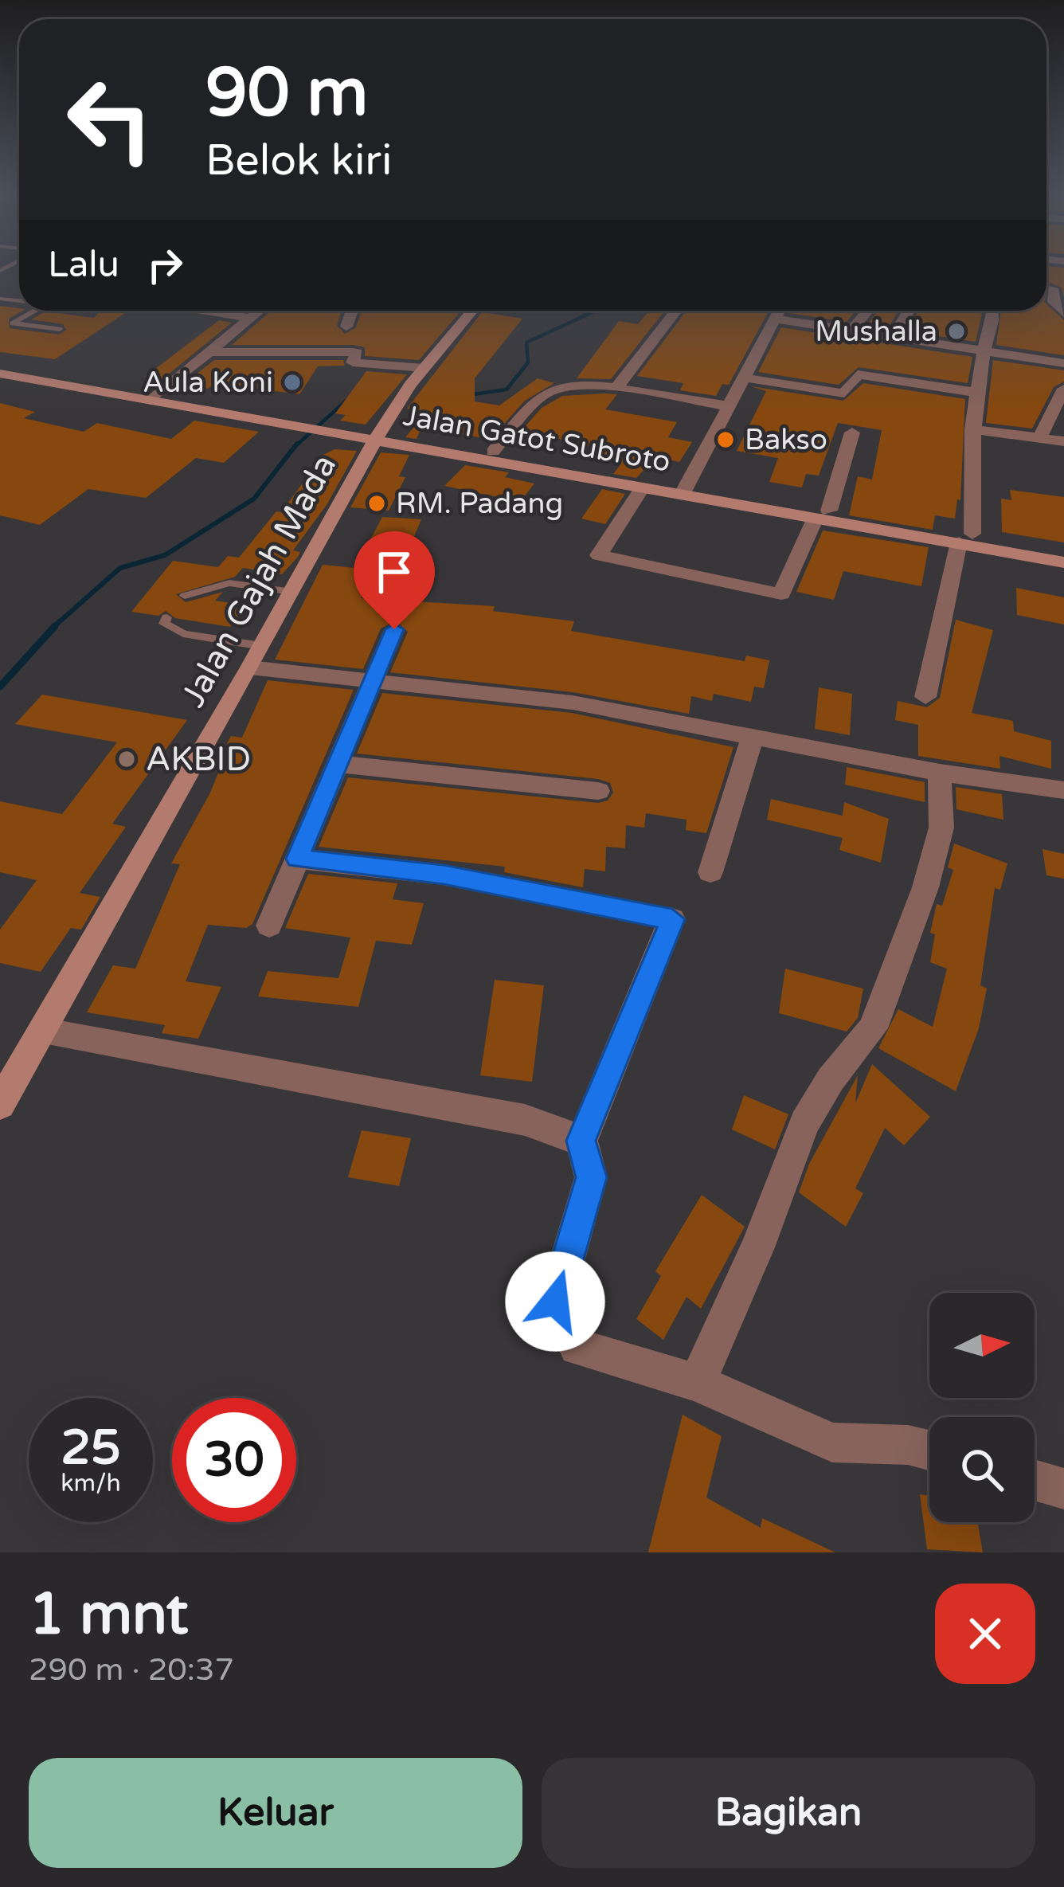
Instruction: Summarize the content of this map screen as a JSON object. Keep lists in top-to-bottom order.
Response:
{
  "streets": {
    "street": ["Jalan Gatot Subroto", "Jalan Gajah Mada"]
  },
  "crossings": [
    ["Jalan Gatot Subroto", "Jalan Gajah Mada"]
  ],
  "places": [
    "Mushalla",
    "Aula Koni",
    "Bakso",
    "RM. Padang",
    "AKBID"
  ],
  "north": "right",
  "page": {
    "turn": ["90 m", "Belok kiri"],
    "then": "Lalu",
    "speed": "25 km/h",
    "limit": "30",
    "heading": ["1 mnt", "290 m · 20:37"],
    "buttons": ["Keluar", "Bagikan"]
  }
}
